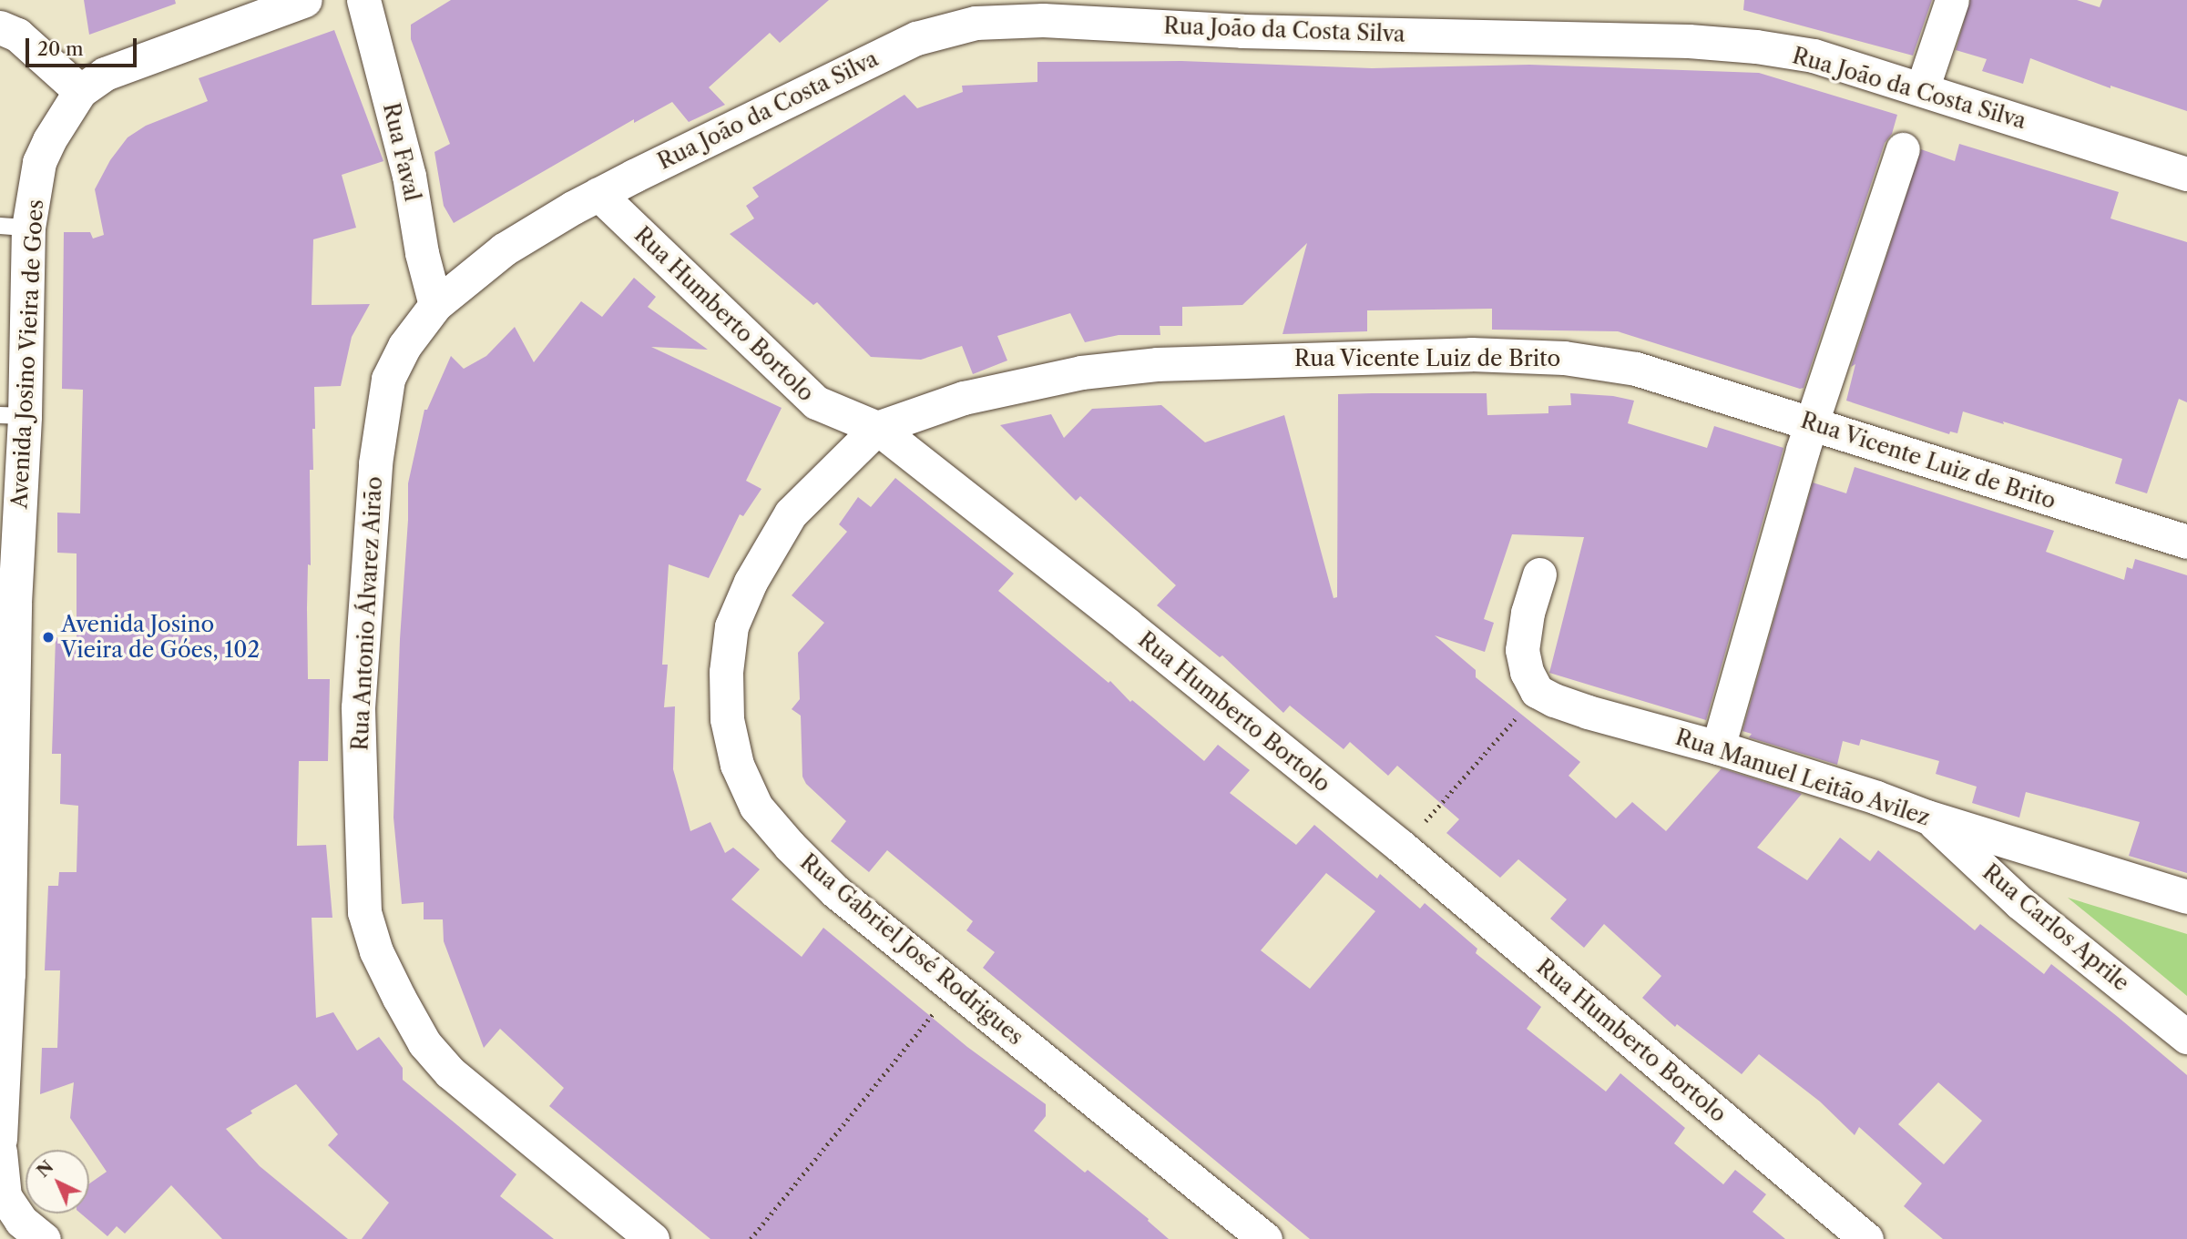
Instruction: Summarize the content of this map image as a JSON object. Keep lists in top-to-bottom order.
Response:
{
  "streets": {
    "street": [
      "Rua João da Costa Silva",
      "Rua Faval",
      "Rua Humberto Bortolo",
      "Avenida Josino Vieira de Goes",
      "Rua Vicente Luiz de Brito",
      "Rua Antonio Álvarez Airão",
      "Rua Manuel Leitão Avilez",
      "Rua Carlos Aprile",
      "Rua Gabriel José Rodrigues"
    ]
  },
  "crossings": [
    ["Rua João da Costa Silva", "Rua Faval"],
    ["Rua João da Costa Silva", "Rua Humberto Bortolo"],
    ["Rua João da Costa Silva", "Rua Antonio Álvarez Airão"],
    ["Rua Faval", "Rua Antonio Álvarez Airão"],
    ["Rua Humberto Bortolo", "Rua Vicente Luiz de Brito"],
    ["Rua Humberto Bortolo", "Rua Gabriel José Rodrigues"],
    ["Rua Vicente Luiz de Brito", "Rua Gabriel José Rodrigues"],
    ["Rua Manuel Leitão Avilez", "Rua Carlos Aprile"]
  ],
  "places": ["Avenida Josino Vieira de Góes, 102"],
  "scale_bar": "20 m",
  "north": "top left"
}
